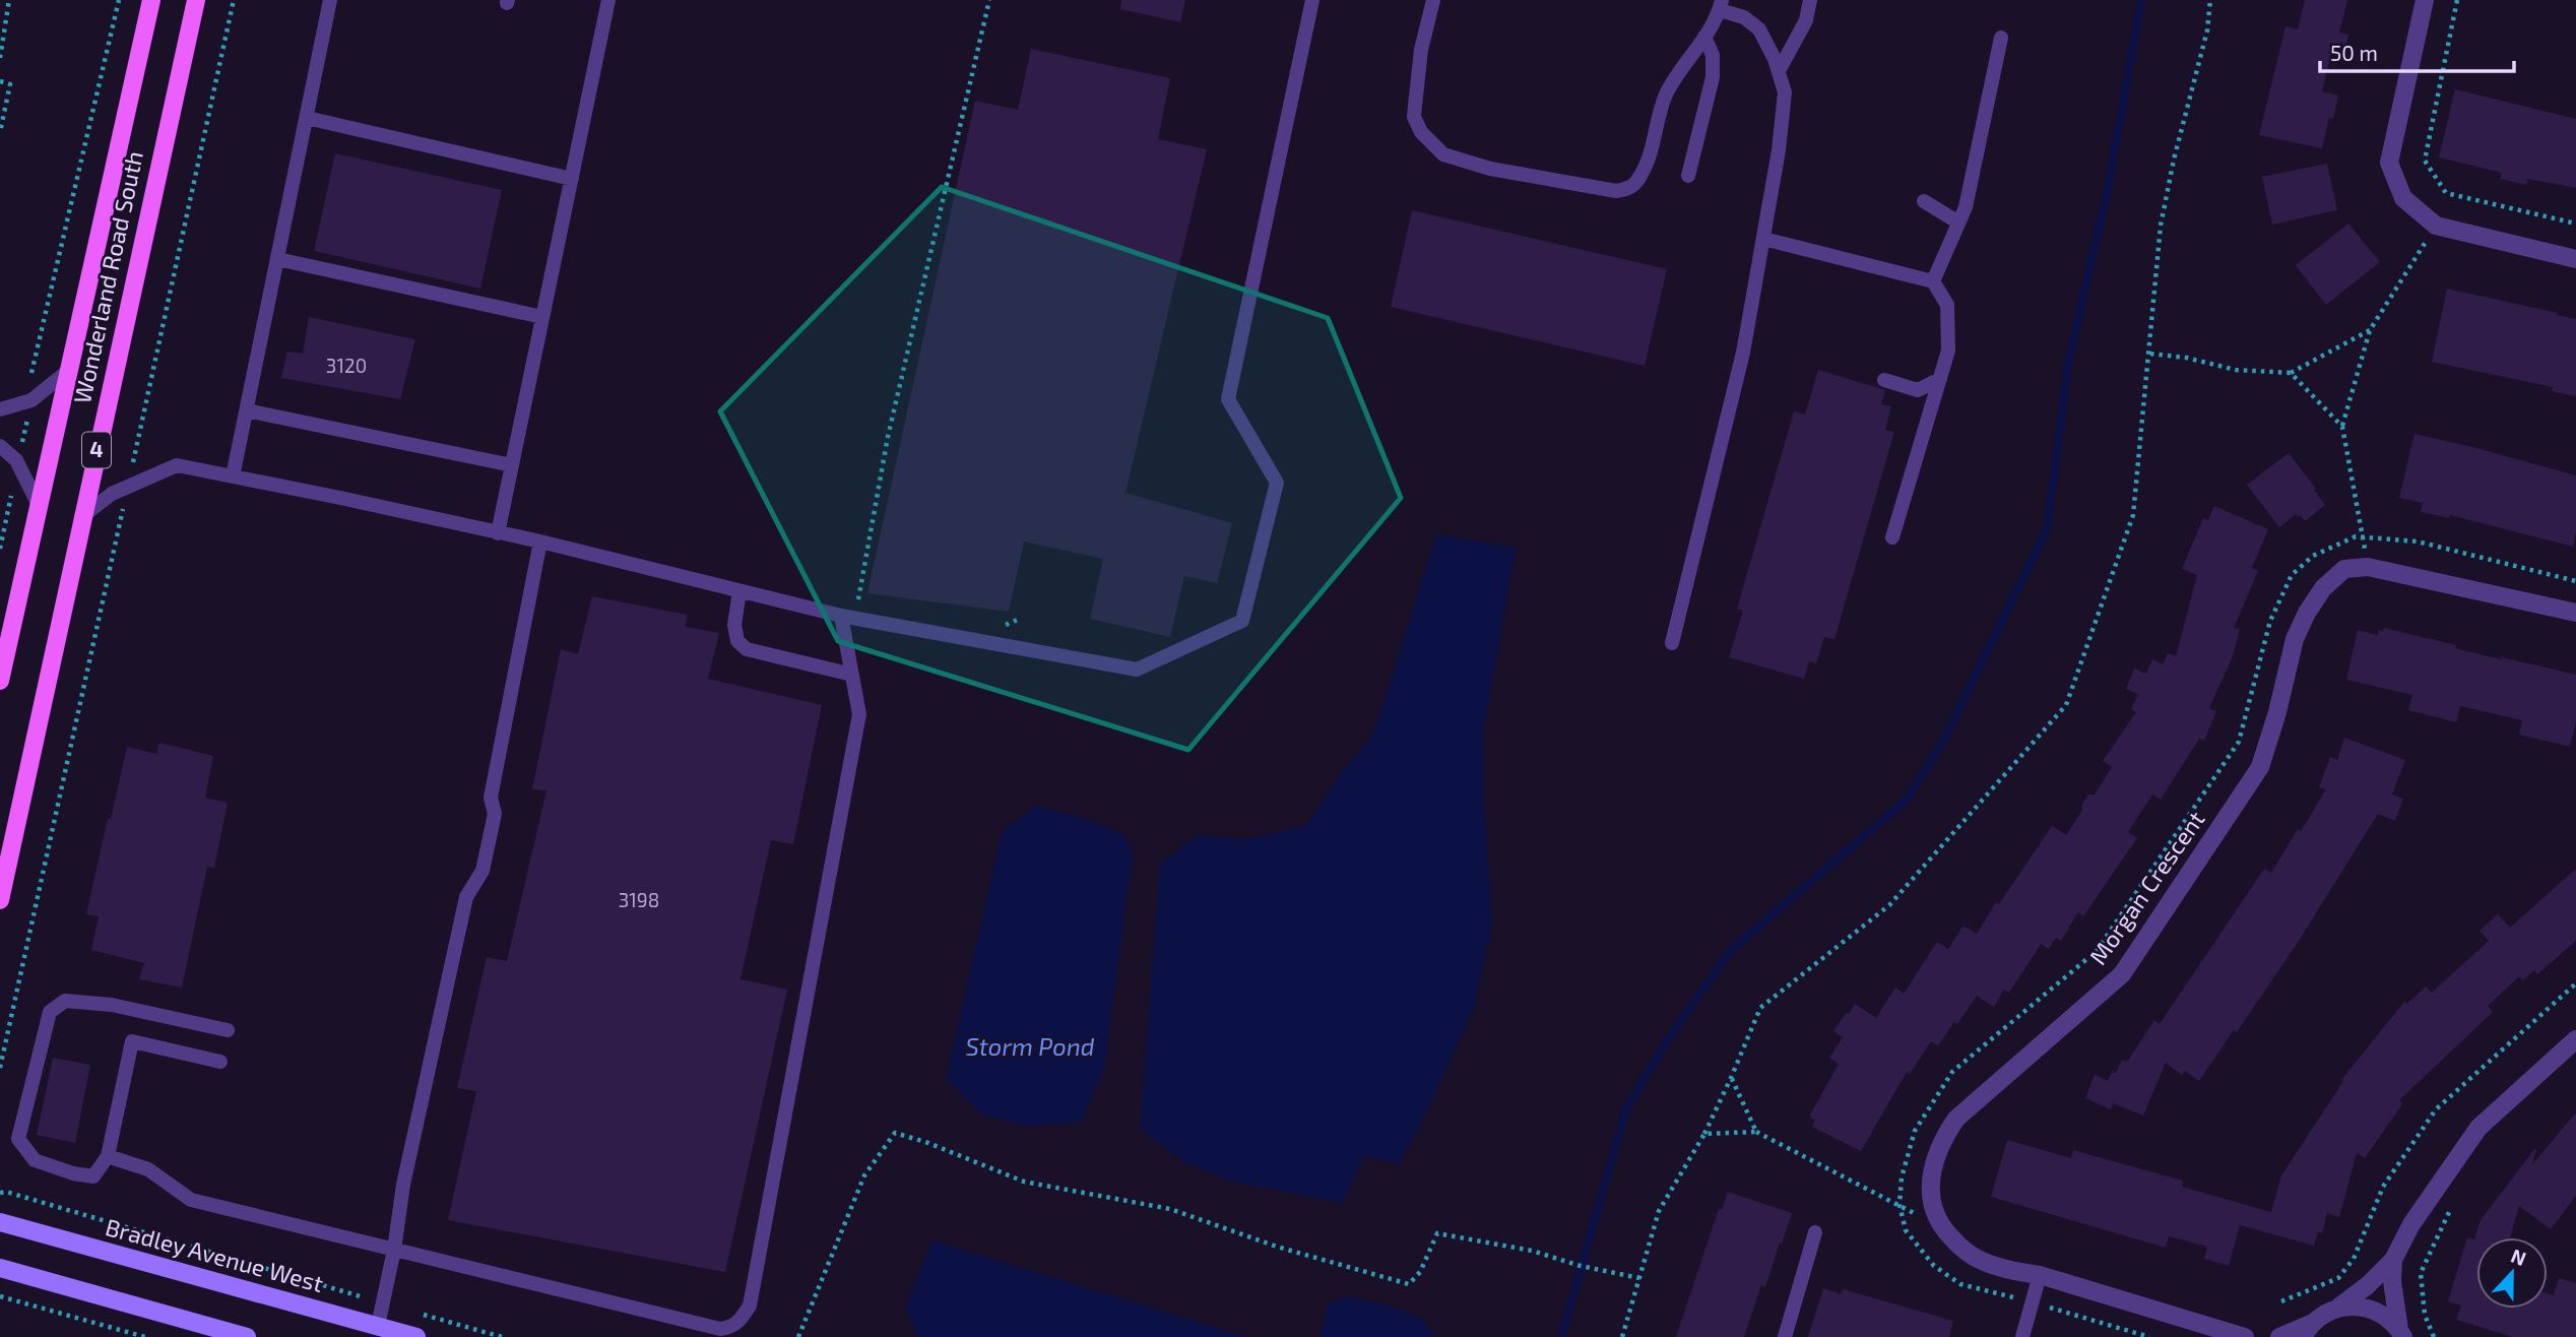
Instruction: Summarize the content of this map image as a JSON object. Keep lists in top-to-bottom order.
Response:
{
  "streets": {
    "main road": ["Wonderland Road South", "4", "Bradley Avenue West"],
    "street": ["Morgan Crescent"]
  },
  "water": ["Storm Pond"],
  "house_numbers": ["3120", "3198"],
  "scale_bar": "50 m",
  "north": "top"
}
